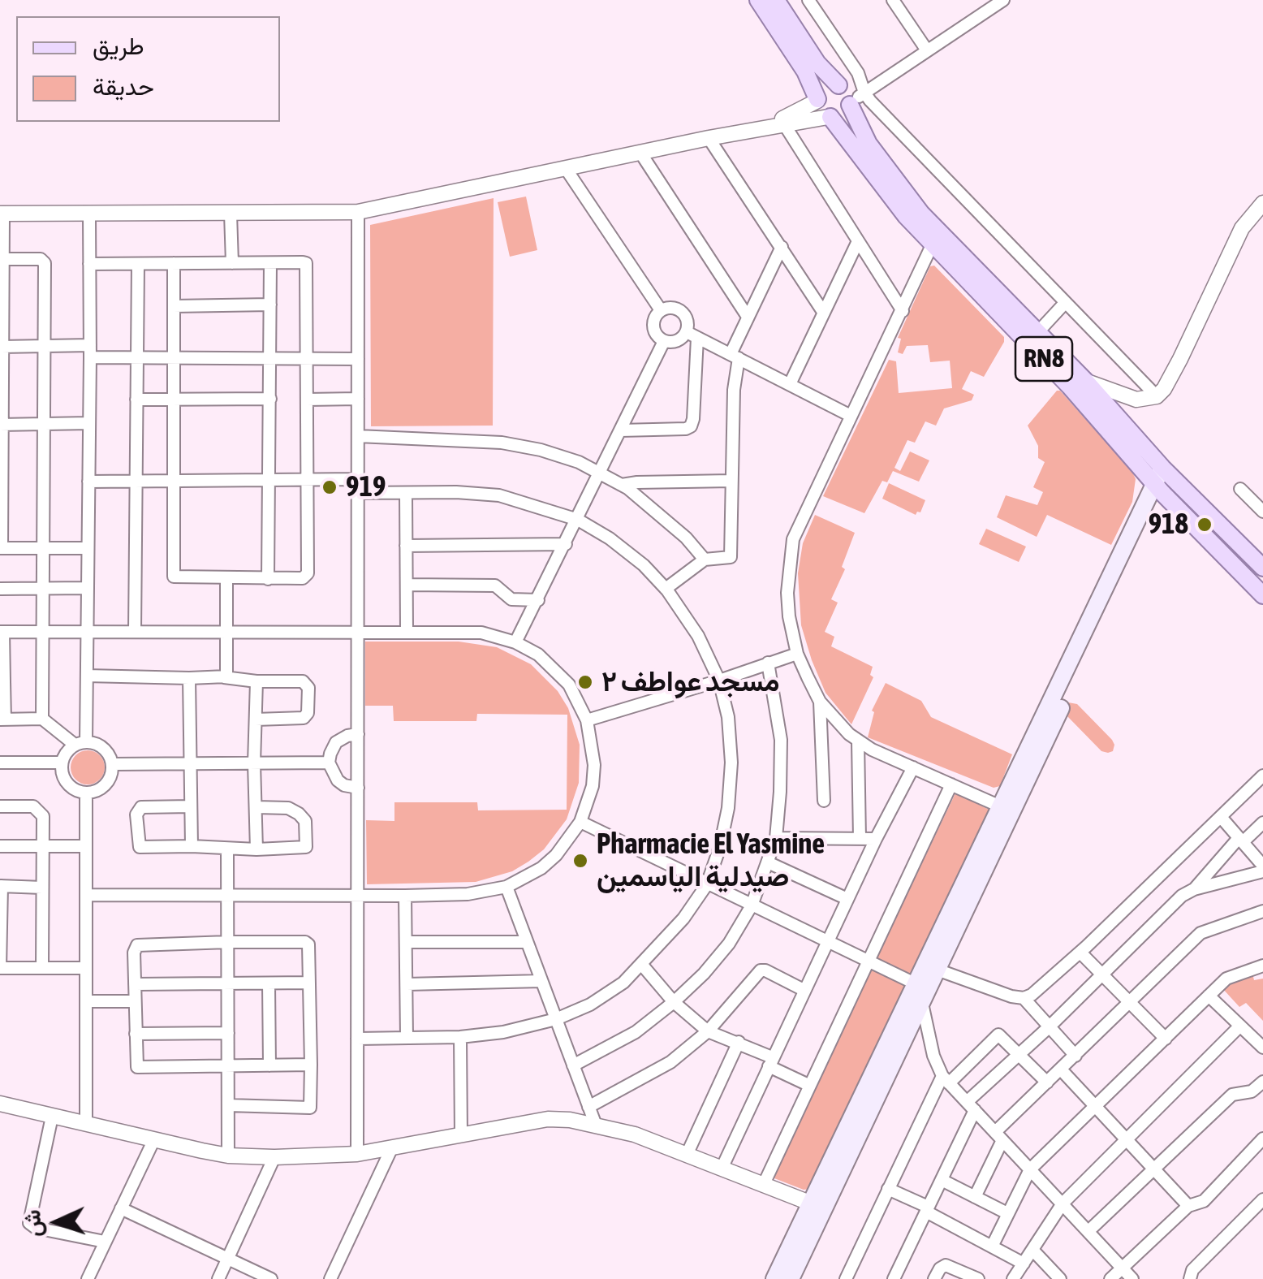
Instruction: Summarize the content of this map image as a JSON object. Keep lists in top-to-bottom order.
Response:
{
  "streets": {
    "main road": ["RN8"]
  },
  "places": [
    "919",
    "918",
    "مسجد عواطف ٢",
    "Pharmacie El Yasmine صيدلية الياسمين"
  ],
  "legend": ["طريق", "حديقة"],
  "north": "left"
}
